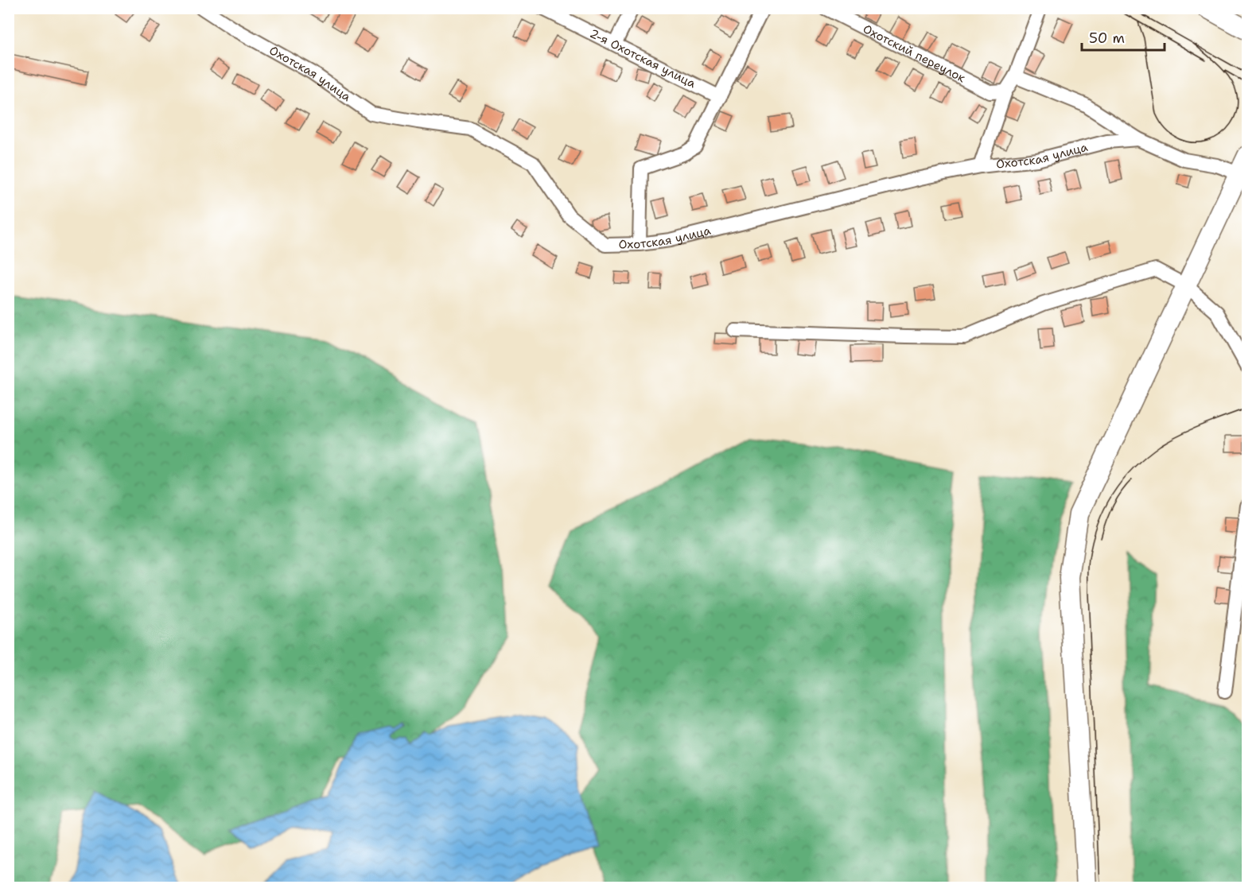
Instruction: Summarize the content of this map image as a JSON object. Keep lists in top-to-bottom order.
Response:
{
  "streets": {
    "street": ["Охотский переулок", "2-я Охотская улица", "Охотская улица"]
  },
  "scale_bar": "50 m"
}
